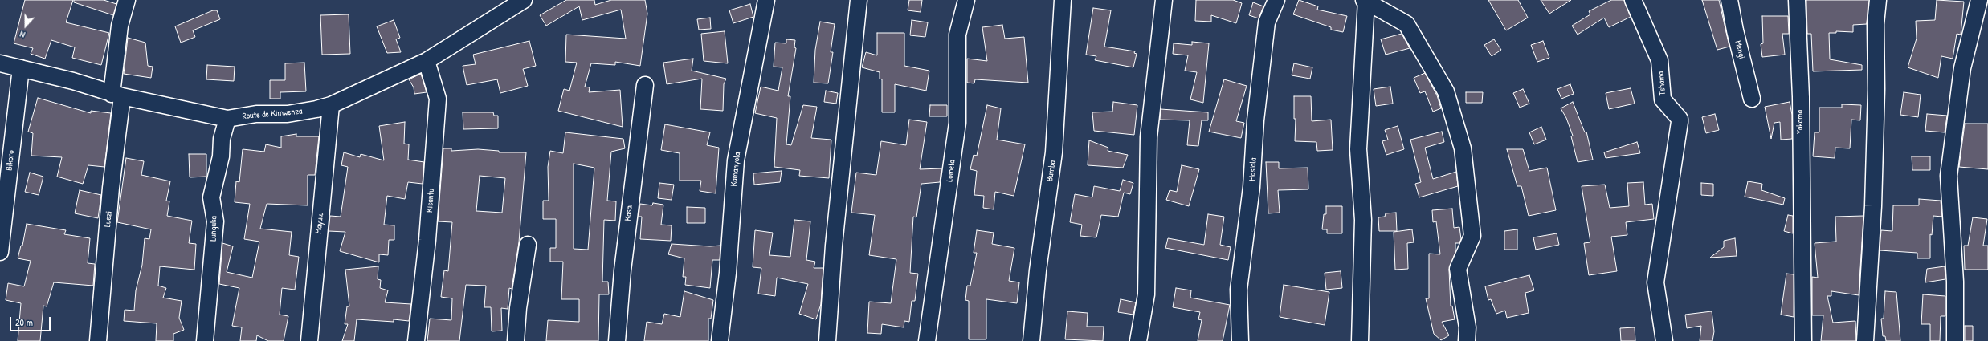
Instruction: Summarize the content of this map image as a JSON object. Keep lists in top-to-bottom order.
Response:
{
  "streets": {
    "street": [
      "Mengi",
      "Tshama",
      "Route de Kimwenza",
      "Yakoma",
      "Bikoro",
      "Kamanyola",
      "Masiala",
      "Lomela",
      "Bumba",
      "Kisantu",
      "Kasai",
      "Luezi",
      "Mayulu",
      "Lunguka"
    ]
  },
  "crossings": [
    ["Route de Kimwenza", "Bikoro"],
    ["Route de Kimwenza", "Kisantu"],
    ["Route de Kimwenza", "Luezi"],
    ["Route de Kimwenza", "Mayulu"],
    ["Route de Kimwenza", "Lunguka"]
  ],
  "scale_bar": "20 m",
  "north": "bottom"
}
